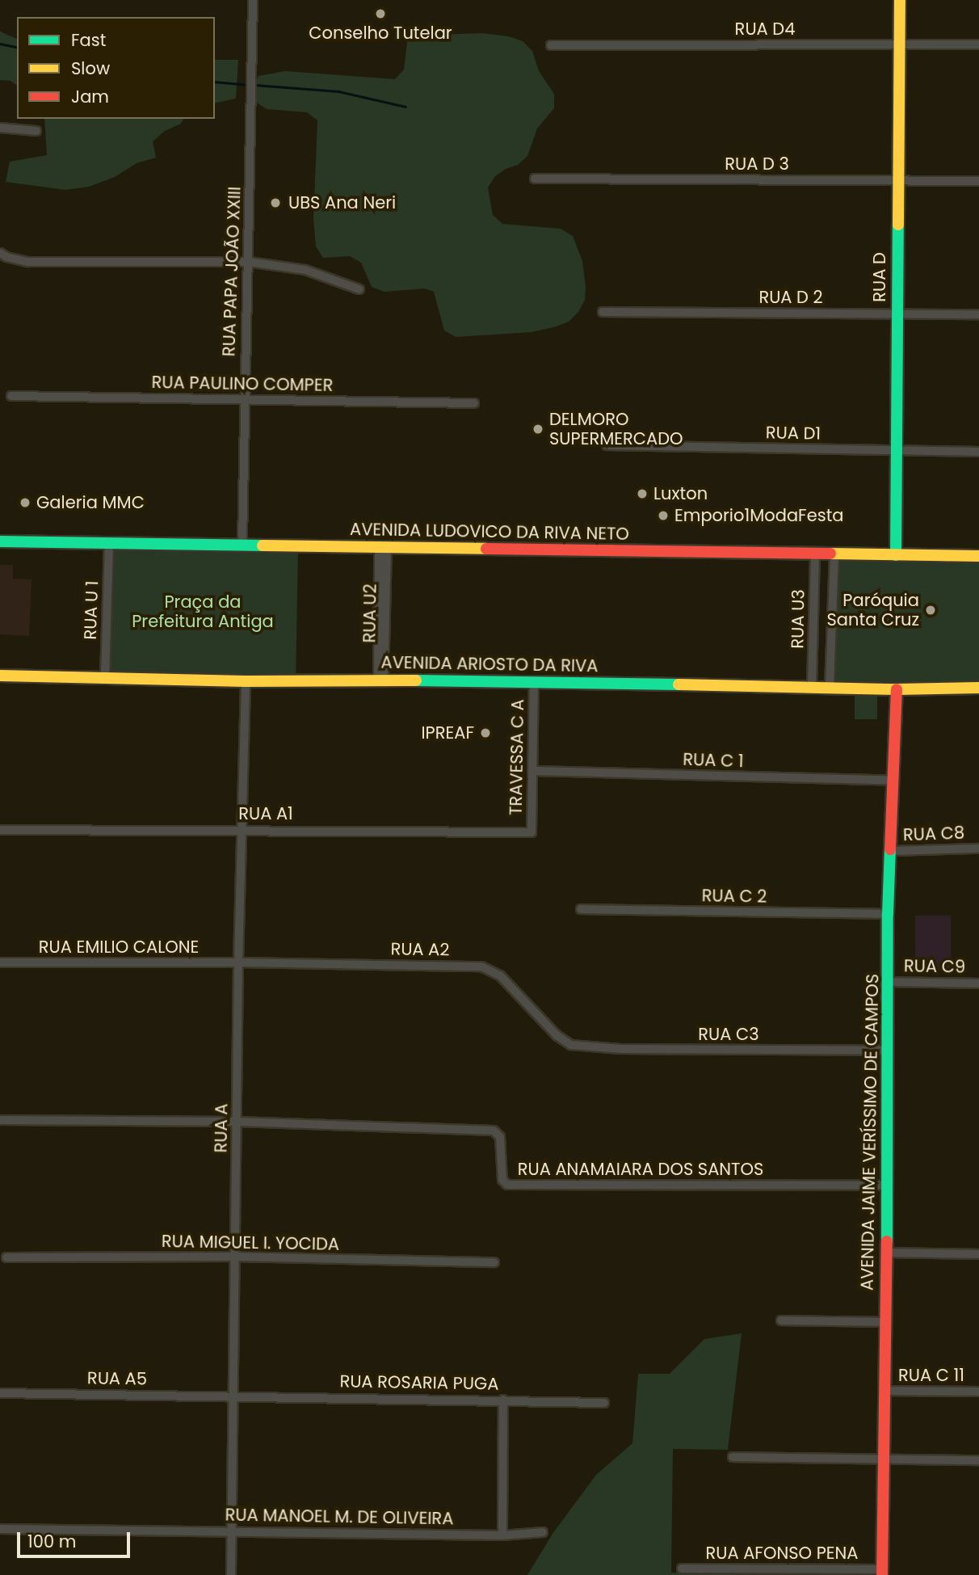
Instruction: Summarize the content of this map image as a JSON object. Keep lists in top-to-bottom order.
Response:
{
  "streets": {
    "street": [
      "RUA D4",
      "RUA D 3",
      "RUA PAPA JOÃO XXIII",
      "RUA D",
      "RUA D 2",
      "RUA PAULINO COMPER",
      "RUA D1",
      "AVENIDA LUDOVICO DA RIVA NETO",
      "RUA U 1",
      "RUA U2",
      "RUA U3",
      "AVENIDA ARIOSTO DA RIVA",
      "TRAVESSA C A",
      "RUA C 1",
      "RUA A1",
      "RUA C8",
      "RUA C 2",
      "RUA EMILIO CALONE",
      "RUA A2",
      "RUA C9",
      "RUA C3",
      "RUA A",
      "AVENIDA JAIME VERÍSSIMO DE CAMPOS",
      "RUA ANAMAIARA DOS SANTOS",
      "RUA MIGUEL I. YOCIDA",
      "RUA C 11",
      "RUA A5",
      "RUA ROSARIA PUGA",
      "RUA MANOEL M. DE OLIVEIRA",
      "RUA AFONSO PENA"
    ]
  },
  "crossings": [
    ["RUA D4", "RUA D"],
    ["RUA D 3", "RUA D"],
    ["RUA PAPA JOÃO XXIII", "RUA PAULINO COMPER"],
    ["RUA PAPA JOÃO XXIII", "AVENIDA LUDOVICO DA RIVA NETO"],
    ["RUA D", "RUA D 2"],
    ["RUA D", "RUA D1"],
    ["RUA D", "AVENIDA LUDOVICO DA RIVA NETO"],
    ["AVENIDA LUDOVICO DA RIVA NETO", "RUA U 1"],
    ["AVENIDA LUDOVICO DA RIVA NETO", "RUA U2"],
    ["AVENIDA LUDOVICO DA RIVA NETO", "RUA U3"],
    ["RUA U 1", "AVENIDA ARIOSTO DA RIVA"],
    ["RUA U2", "AVENIDA ARIOSTO DA RIVA"],
    ["RUA U3", "AVENIDA ARIOSTO DA RIVA"],
    ["AVENIDA ARIOSTO DA RIVA", "TRAVESSA C A"],
    ["AVENIDA ARIOSTO DA RIVA", "RUA A"],
    ["AVENIDA ARIOSTO DA RIVA", "AVENIDA JAIME VERÍSSIMO DE CAMPOS"],
    ["TRAVESSA C A", "RUA C 1"],
    ["TRAVESSA C A", "RUA A1"],
    ["RUA C 1", "AVENIDA JAIME VERÍSSIMO DE CAMPOS"],
    ["RUA A1", "RUA A"],
    ["RUA C8", "AVENIDA JAIME VERÍSSIMO DE CAMPOS"],
    ["RUA C 2", "AVENIDA JAIME VERÍSSIMO DE CAMPOS"],
    ["RUA EMILIO CALONE", "RUA A2"],
    ["RUA EMILIO CALONE", "RUA A"],
    ["RUA A2", "RUA C3"],
    ["RUA A2", "RUA A"],
    ["RUA C9", "AVENIDA JAIME VERÍSSIMO DE CAMPOS"],
    ["RUA C3", "AVENIDA JAIME VERÍSSIMO DE CAMPOS"],
    ["RUA A", "RUA ANAMAIARA DOS SANTOS"],
    ["RUA A", "RUA MIGUEL I. YOCIDA"],
    ["RUA A", "RUA A5"],
    ["RUA A", "RUA ROSARIA PUGA"],
    ["RUA A", "RUA MANOEL M. DE OLIVEIRA"],
    ["AVENIDA JAIME VERÍSSIMO DE CAMPOS", "RUA ANAMAIARA DOS SANTOS"],
    ["AVENIDA JAIME VERÍSSIMO DE CAMPOS", "RUA C 11"],
    ["AVENIDA JAIME VERÍSSIMO DE CAMPOS", "RUA AFONSO PENA"],
    ["RUA A5", "RUA ROSARIA PUGA"]
  ],
  "parks": ["Praça da Prefeitura Antiga"],
  "places": [
    "Conselho Tutelar",
    "UBS Ana Neri",
    "DELMORO SUPERMERCADO",
    "Luxton",
    "Galeria MMC",
    "Emporio1ModaFesta",
    "Paróquia Santa Cruz",
    "IPREAF"
  ],
  "legend": ["Fast", "Slow", "Jam"],
  "scale_bar": "100 m"
}
